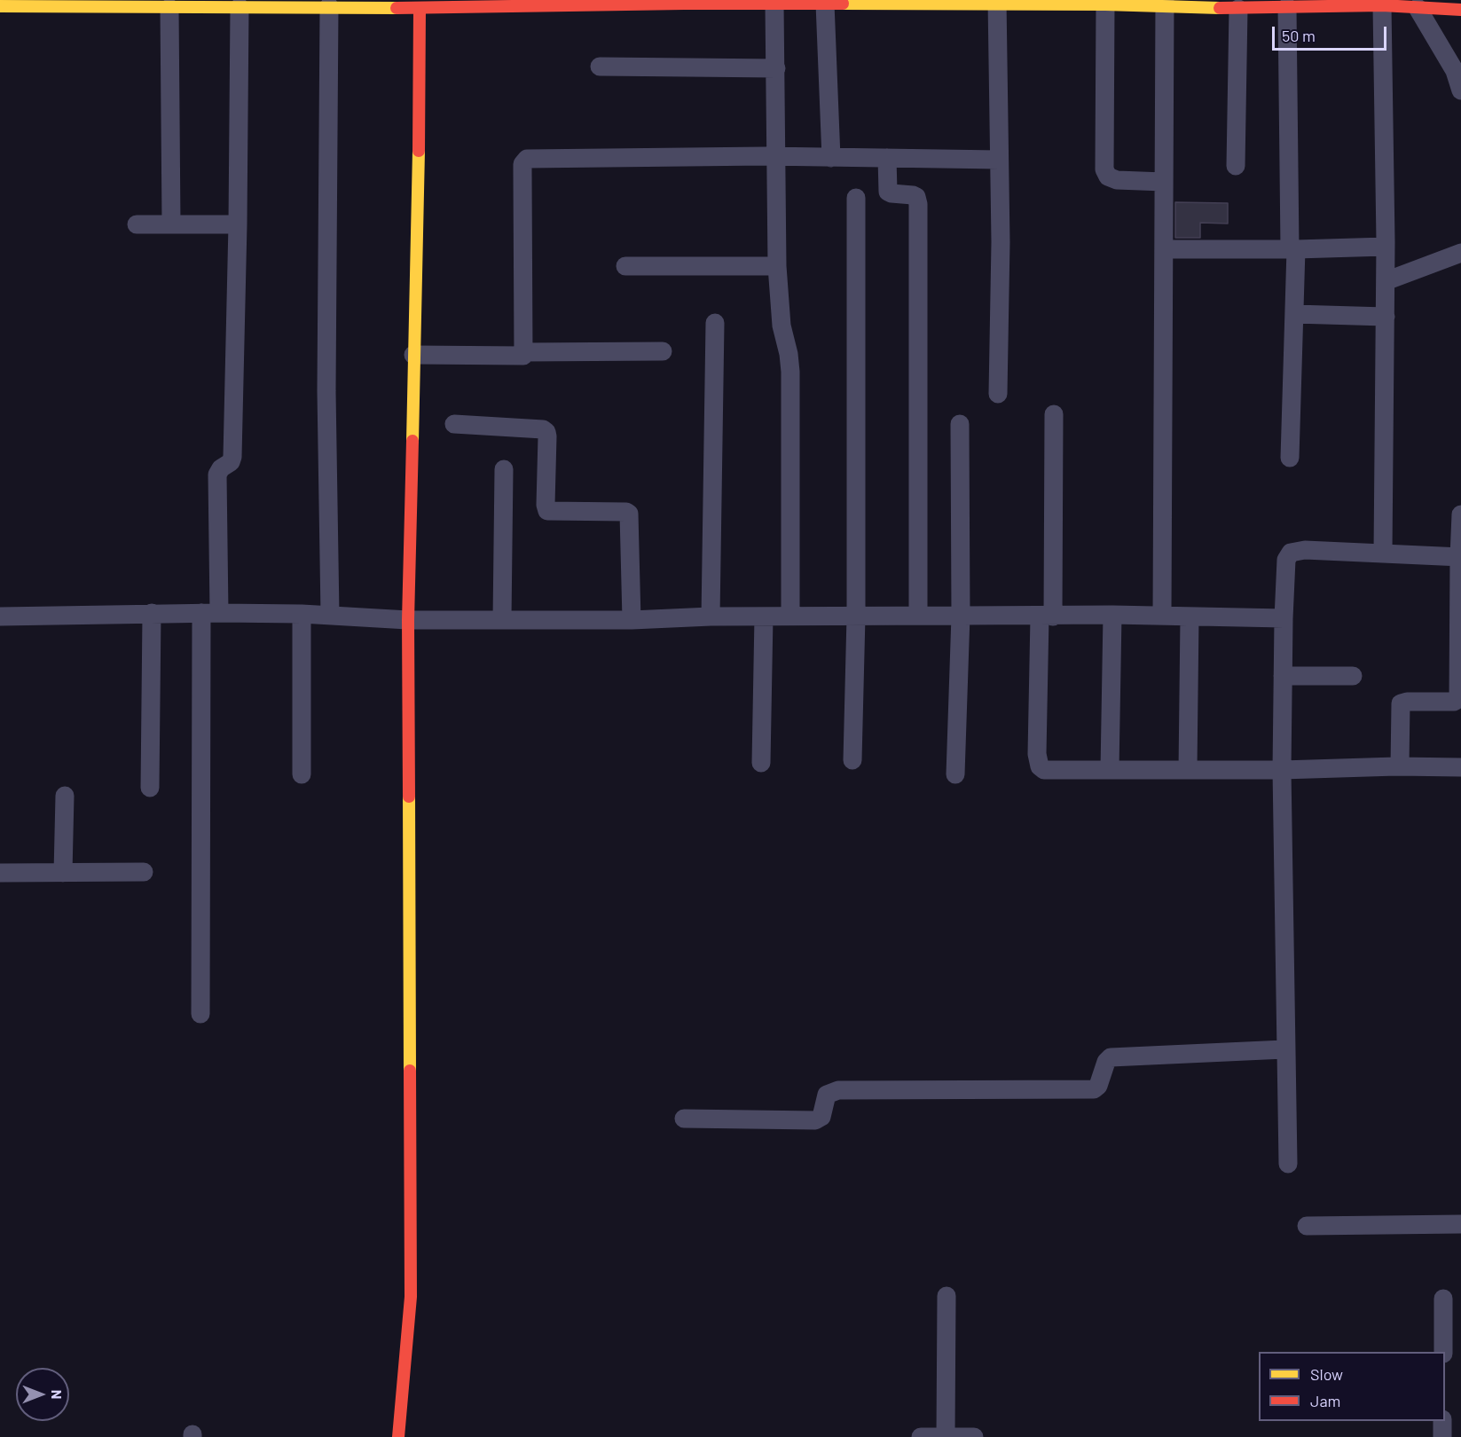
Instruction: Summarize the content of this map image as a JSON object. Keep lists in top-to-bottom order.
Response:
{
  "legend": ["Slow", "Jam"],
  "scale_bar": "50 m",
  "north": "right"
}
